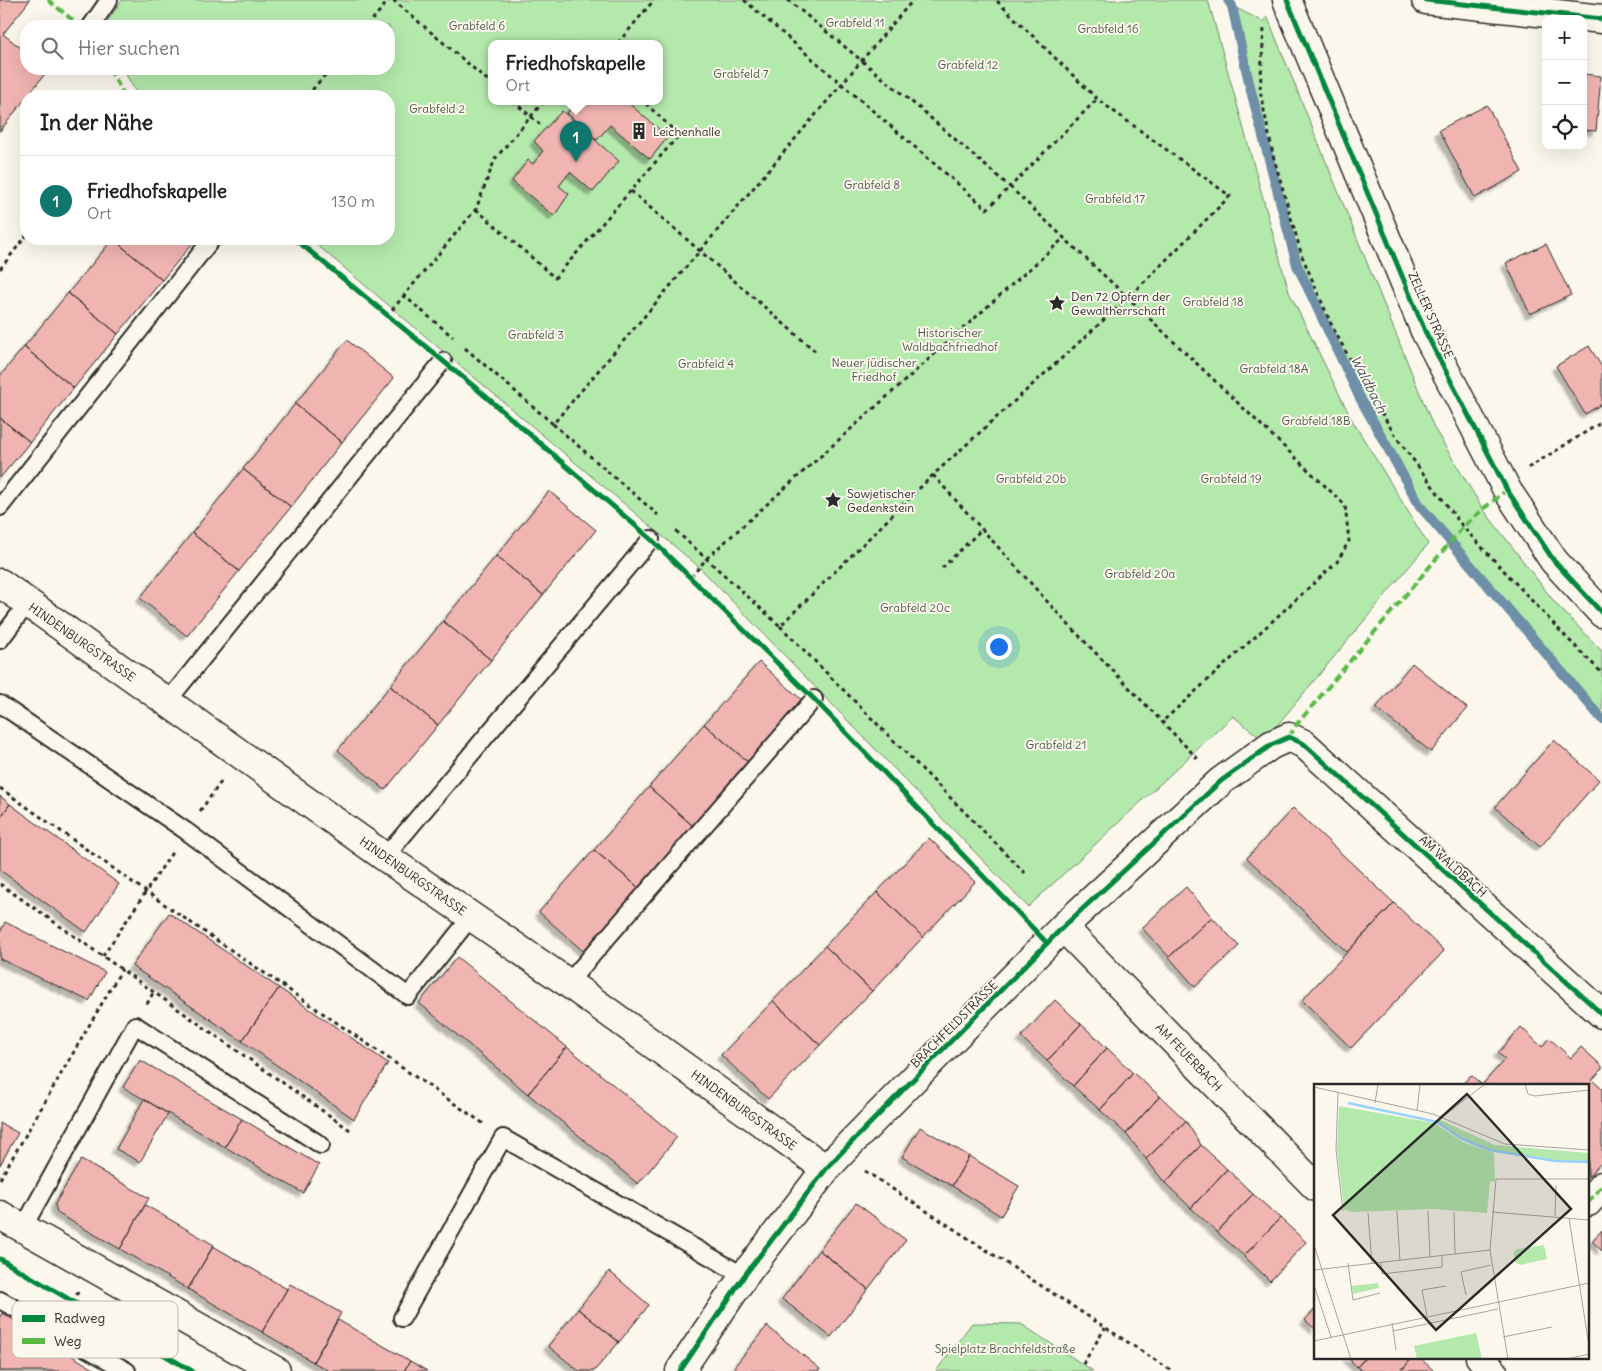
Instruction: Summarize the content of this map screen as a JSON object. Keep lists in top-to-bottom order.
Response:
{
  "streets": {
    "street": [
      "ZELLER STRASSE",
      "HINDENBURGSTRASSE",
      "AM WALDBACH",
      "BRACHFELDSTRASSE",
      "AM FEUERBACH"
    ]
  },
  "crossings": [
    ["HINDENBURGSTRASSE", "BRACHFELDSTRASSE"],
    ["AM WALDBACH", "BRACHFELDSTRASSE"],
    ["BRACHFELDSTRASSE", "AM FEUERBACH"]
  ],
  "water": ["Waldbach"],
  "parks": [
    "Grabfeld 11",
    "Grabfeld 6",
    "Grabfeld 16",
    "Grabfeld 12",
    "Grabfeld 7",
    "Grabfeld 2",
    "Grabfeld 8",
    "Grabfeld 17",
    "Grabfeld 18",
    "Historischer Waldbachfriedhof",
    "Grabfeld 3",
    "Neuer jüdischer Friedhof",
    "Grabfeld 4",
    "Grabfeld 18A",
    "Grabfeld 18B",
    "Grabfeld 20b",
    "Grabfeld 19",
    "Grabfeld 20a",
    "Grabfeld 20c",
    "Grabfeld 21",
    "Spielplatz Brachfeldstraße"
  ],
  "places": {
    "building": ["Leichenhalle"],
    "place": ["Den 72 Opfern der Gewaltherrschaft", "Sowjetischer Gedenkstein"]
  },
  "legend": ["Radweg", "Weg"],
  "page": {
    "map_buttons": ["+", "−"],
    "search": "Hier suchen",
    "popup": ["Friedhofskapelle", "Ort"],
    "heading": "In der Nähe",
    "pins": "1",
    "list": [
      {
        "mark": "1",
        "name": "Friedhofskapelle",
        "note": "Ort",
        "value": "130 m"
      }
    ]
  }
}
